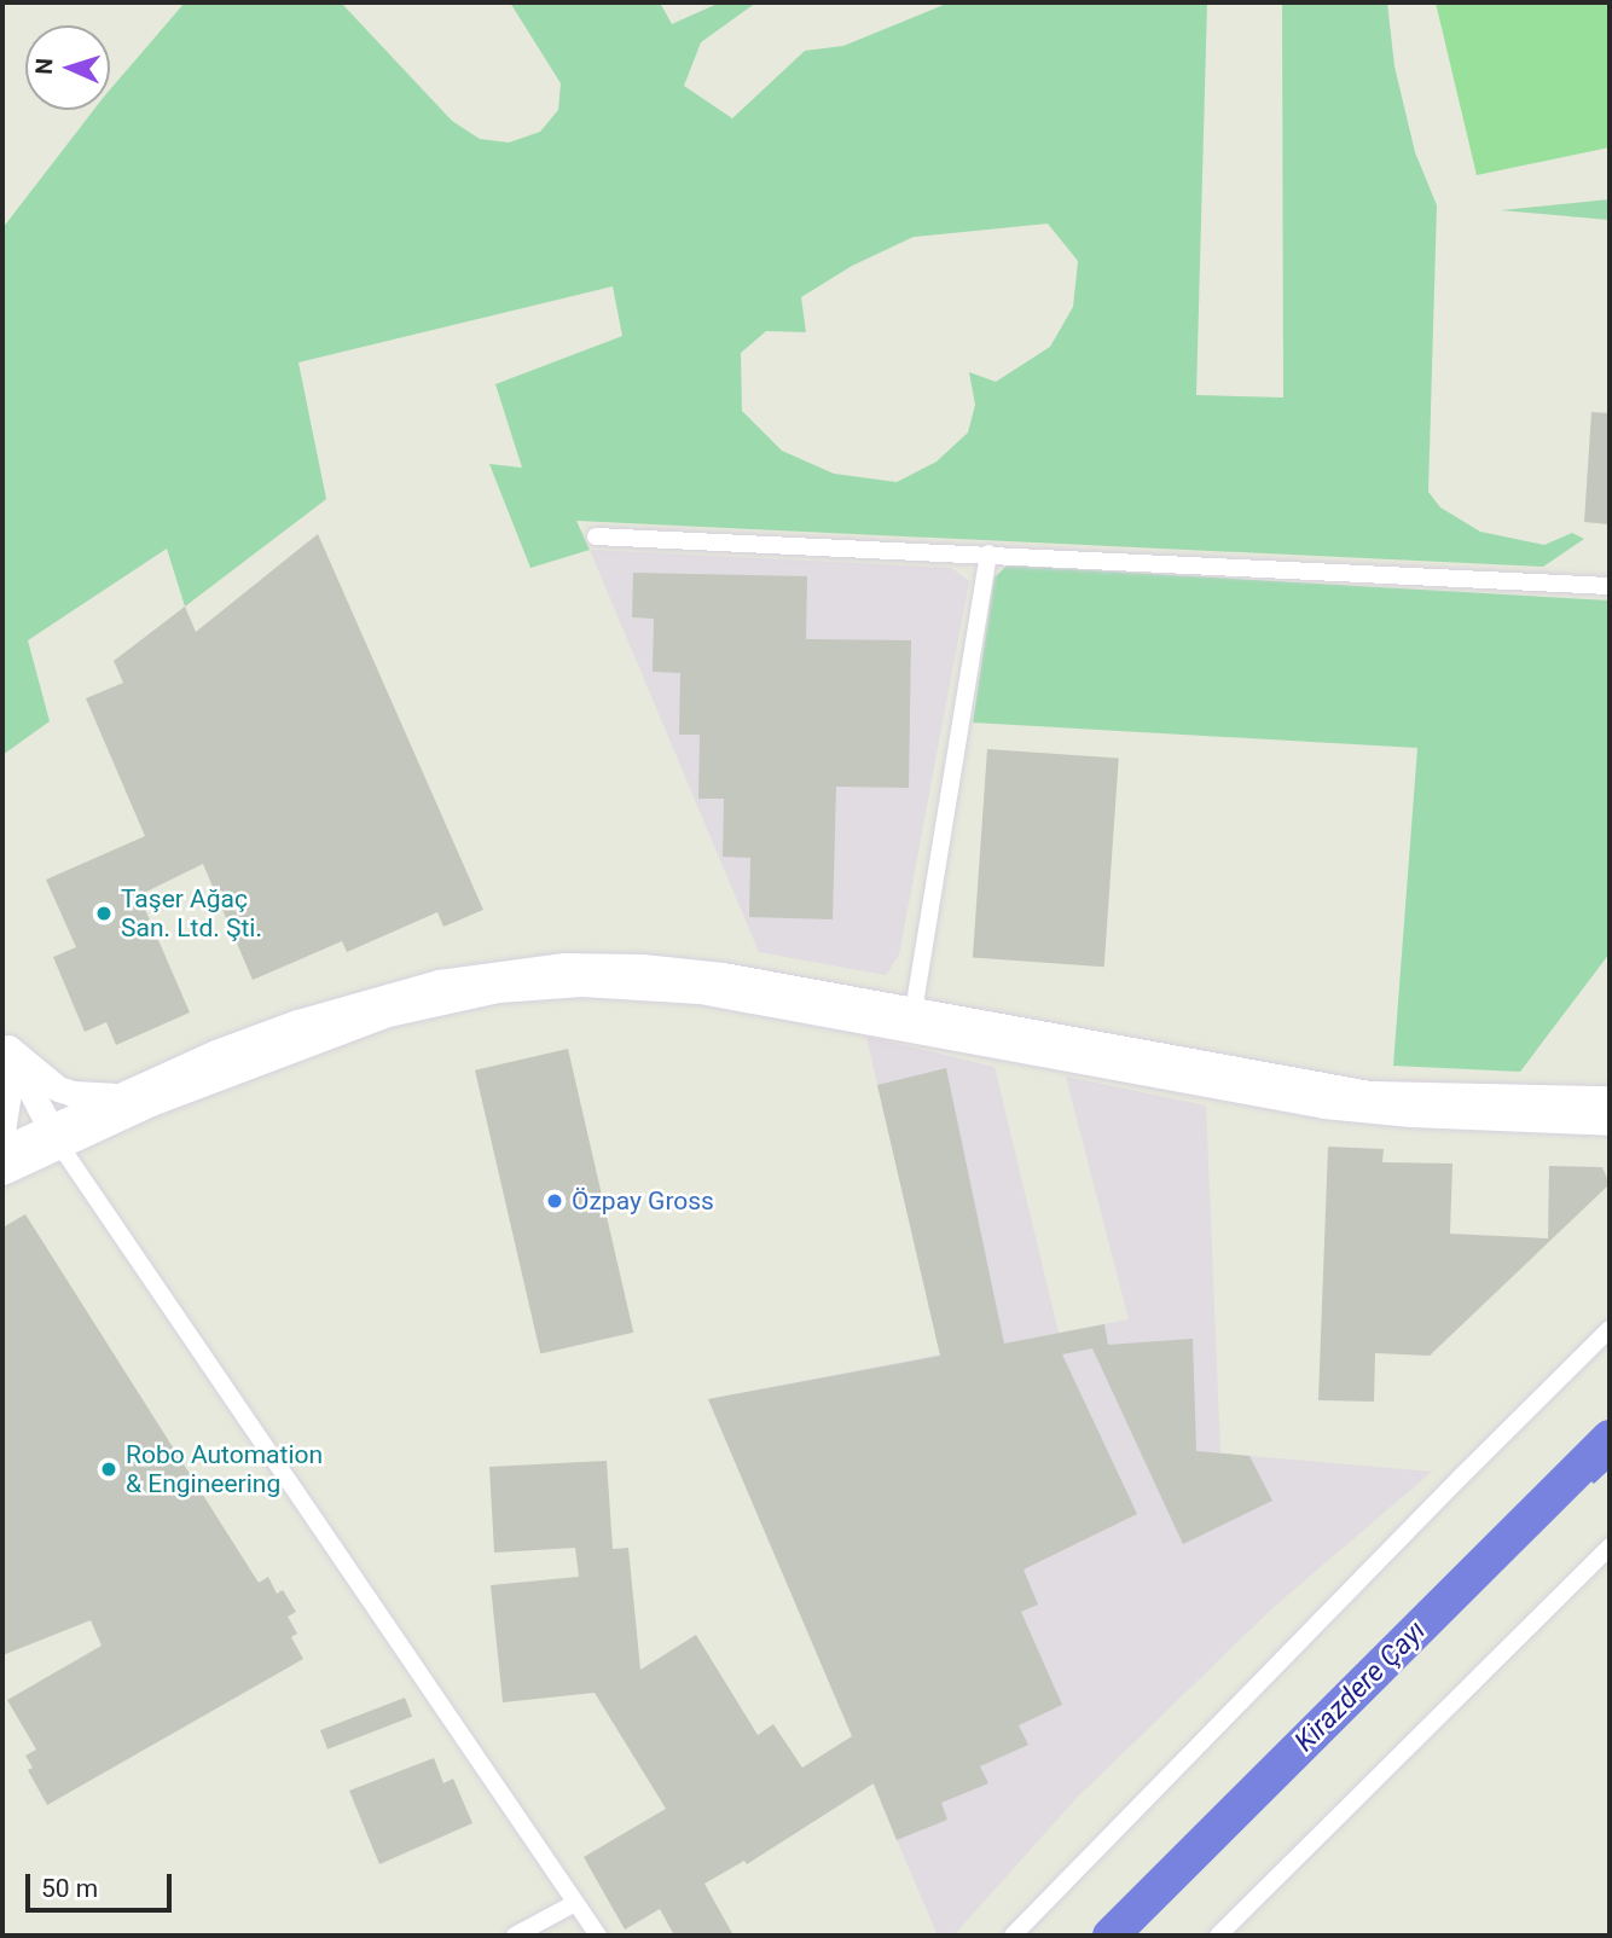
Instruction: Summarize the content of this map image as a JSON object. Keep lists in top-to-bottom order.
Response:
{
  "water": ["Kirazdere Çayı"],
  "places": ["Taşer Ağaç San. Ltd. Şti.", "Özpay Gross", "Robo Automation & Engineering"],
  "scale_bar": "50 m",
  "north": "left"
}
